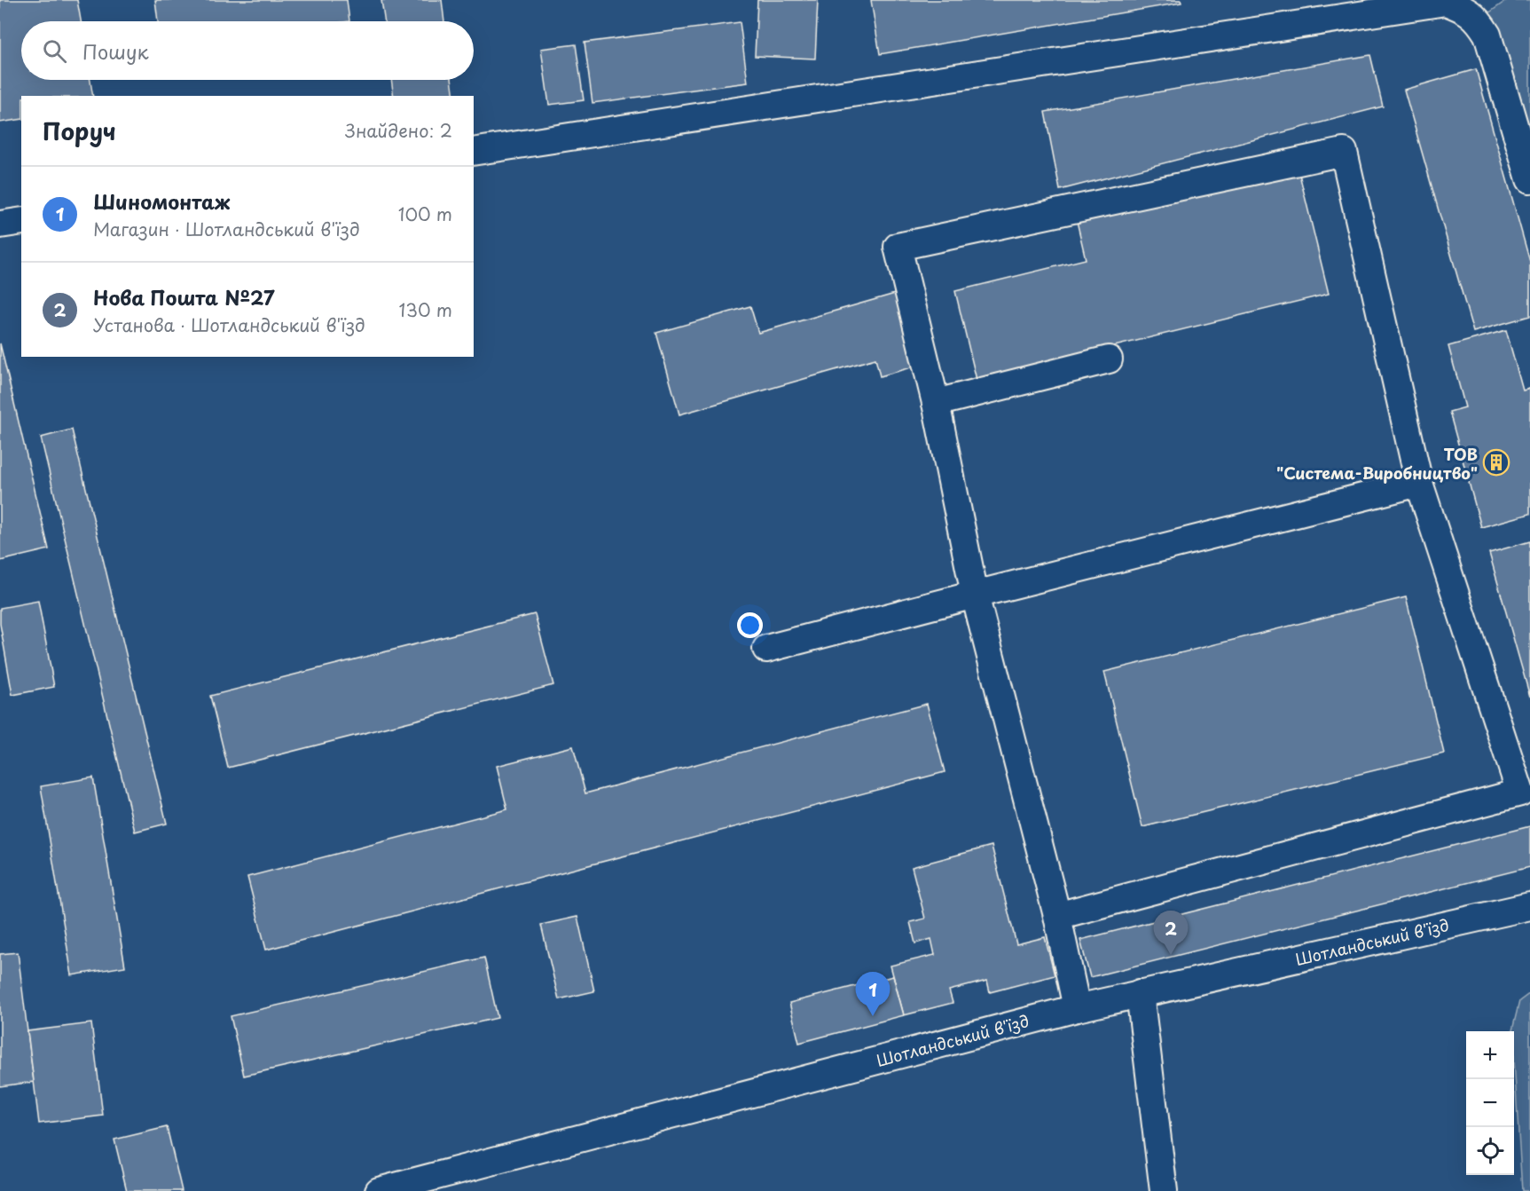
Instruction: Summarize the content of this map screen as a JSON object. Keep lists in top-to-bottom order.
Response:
{
  "streets": {
    "street": ["Шотландський в'їзд"]
  },
  "places": {
    "building": ["ТОВ \"Система-Виробництво\""]
  },
  "page": {
    "search": "Пошук",
    "heading": ["Поруч", "Знайдено: 2"],
    "list": [
      {
        "mark": "1",
        "name": "Шиномонтаж",
        "note": "Магазин · Шотландський в'їзд",
        "value": "100 m"
      },
      {
        "mark": "2",
        "name": "Нова Пошта №27",
        "note": "Установа · Шотландський в'їзд",
        "value": "130 m"
      }
    ],
    "pins": ["2", "1"],
    "map_buttons": ["+", "−"]
  }
}
